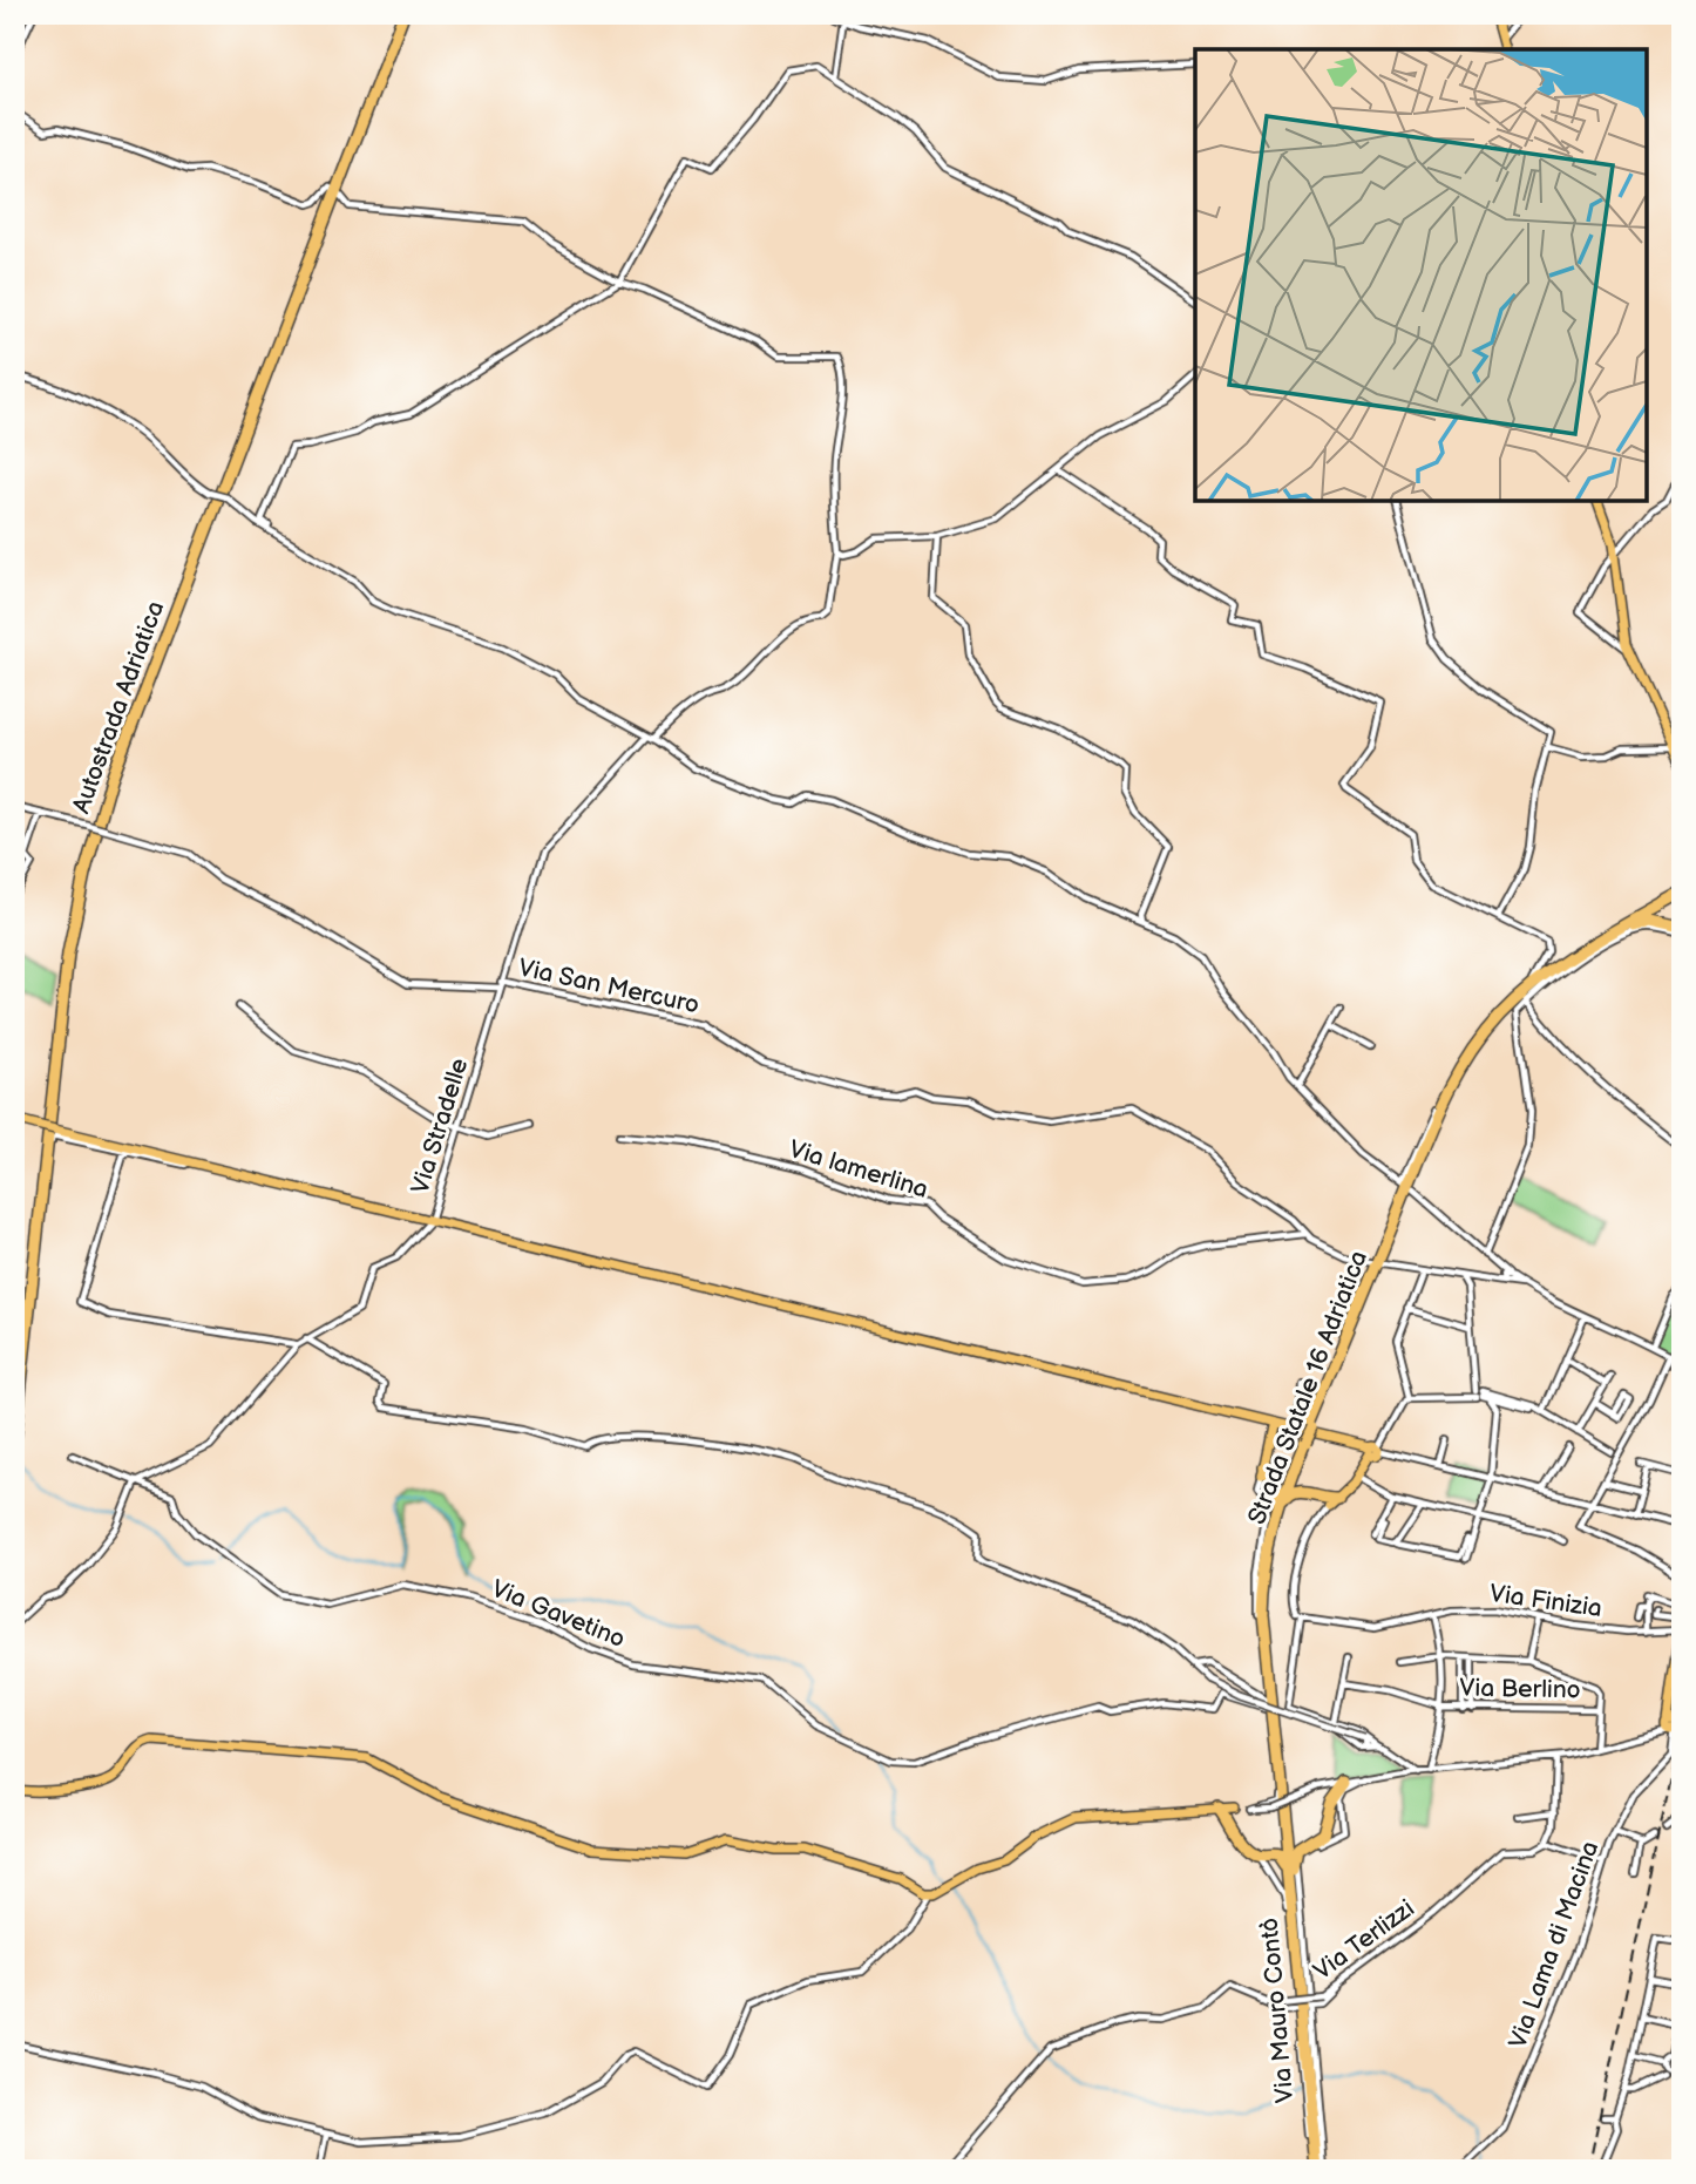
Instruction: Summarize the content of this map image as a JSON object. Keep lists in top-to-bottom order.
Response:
{
  "streets": {
    "highway": ["Autostrada Adriatica", "Strada Statale 16 Adriatica"],
    "street": [
      "Via San Mercuro",
      "Via Stradelle",
      "Via lamerlina",
      "Via Finizia",
      "Via Gavetino",
      "Via Berlino",
      "Via Terlizzi",
      "Via Lama di Macina",
      "Via Mauro Contò"
    ]
  },
  "crossings": [
    ["Via San Mercuro", "Via Stradelle"],
    ["Via San Mercuro", "Via lamerlina"],
    ["Via Stradelle", "Via Gavetino"],
    ["Strada Statale 16 Adriatica", "Via Mauro Contò"],
    ["Via Terlizzi", "Via Lama di Macina"]
  ]
}
